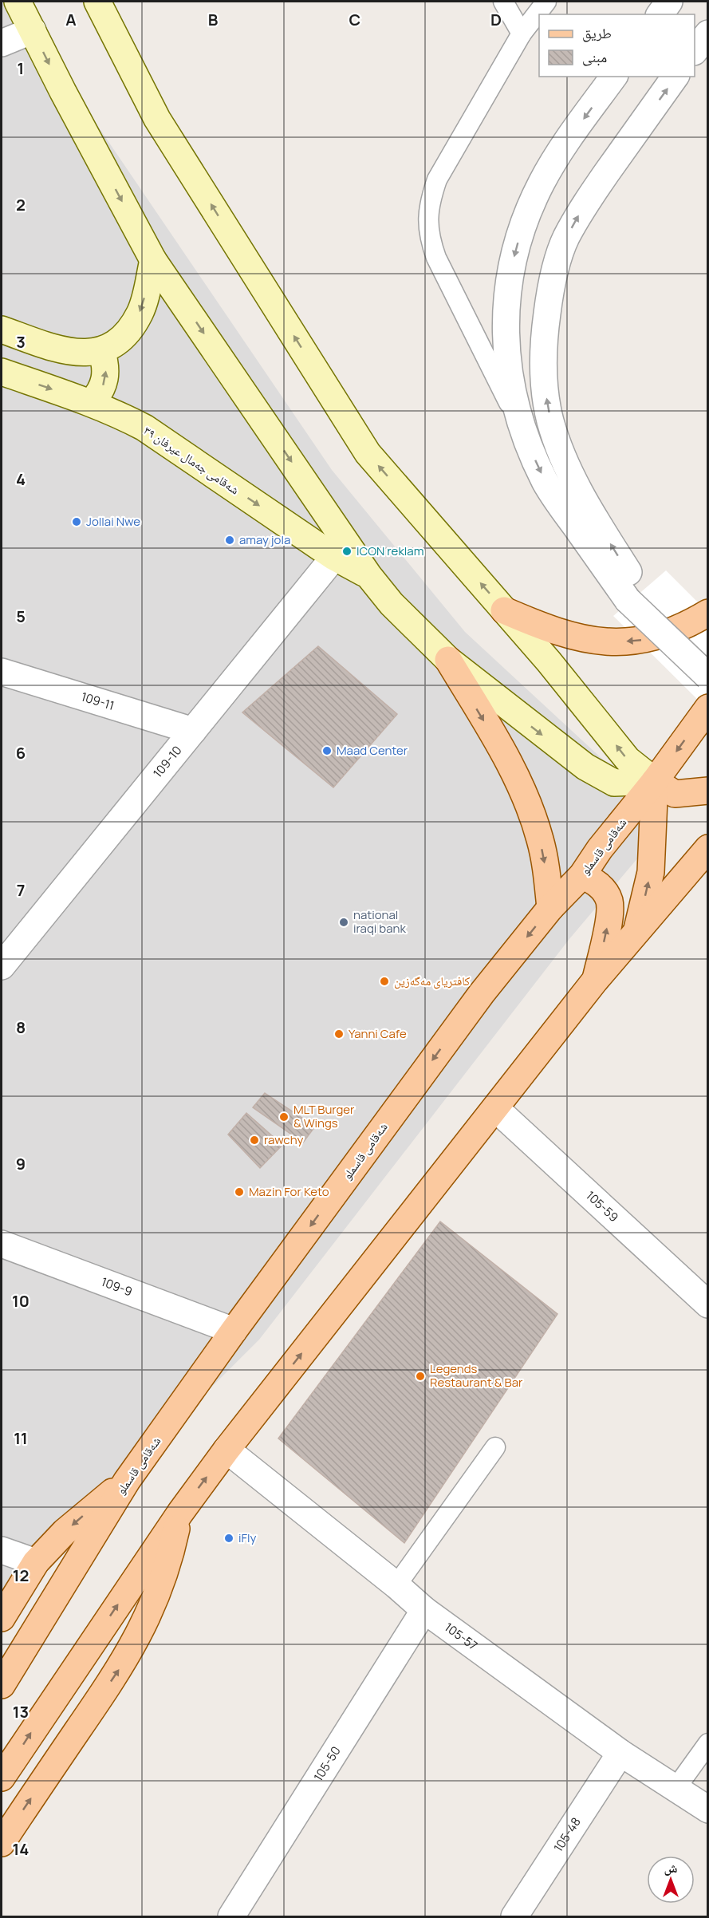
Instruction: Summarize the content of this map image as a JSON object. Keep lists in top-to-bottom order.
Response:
{
  "streets": {
    "main road": ["شەقامی جەمال عیرفان ٣٩", "شەقامی قاسملو"],
    "street": [
      "109-11",
      "109-10",
      "105-59",
      "109-9",
      "105-57",
      "105-50",
      "105-48"
    ]
  },
  "crossings": [
    ["شەقامی جەمال عیرفان ٣٩", "109-10"],
    ["109-11", "109-10"],
    ["شەقامی قاسملو", "109-9"],
    ["105-57", "105-50"],
    ["105-57", "105-48"]
  ],
  "one_way": ["شەقامی جەمال عیرفان ٣٩"],
  "places": [
    "Jollai Nwe",
    "amay jola",
    "ICON reklam",
    "Maad Center",
    "national iraqi bank",
    "کافتریای مەگەزین",
    "Yanni Cafe",
    "MLT Burger & Wings",
    "rawchy",
    "Mazin For Keto",
    "Legends Restaurant & Bar",
    "iFly"
  ],
  "legend": ["طريق", "مبنى"],
  "north": "top",
  "grid": {
    "columns": [
      "A",
      "B",
      "C",
      "D"
    ],
    "rows": [
      "1",
      "2",
      "3",
      "4",
      "5",
      "6",
      "7",
      "8",
      "9",
      "10",
      "11",
      "12",
      "13",
      "14"
    ]
  }
}
